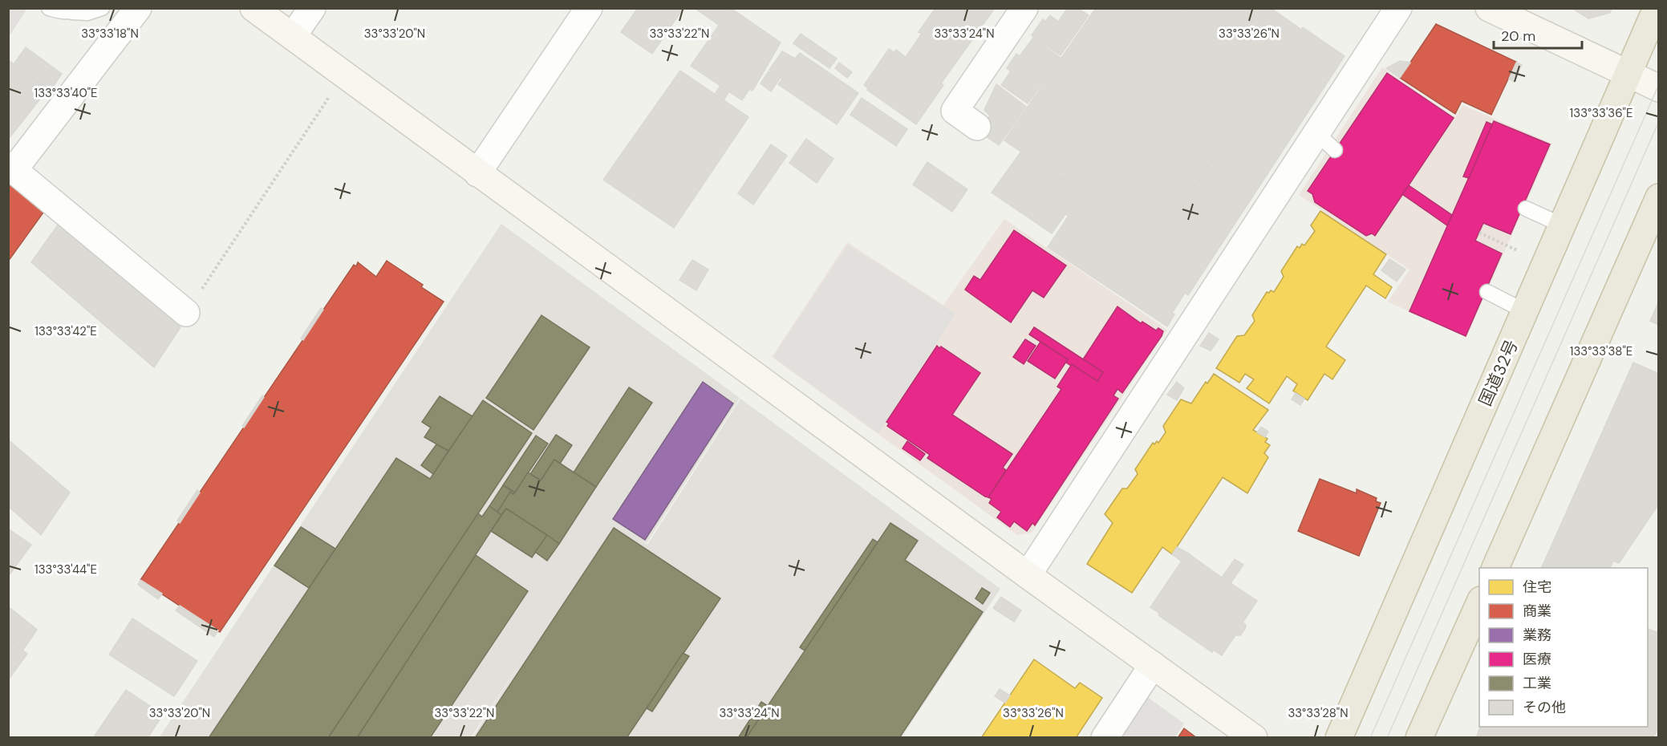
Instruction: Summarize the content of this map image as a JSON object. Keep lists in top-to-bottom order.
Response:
{
  "streets": {
    "highway": ["国道32号"]
  },
  "legend": [
    "住宅",
    "商業",
    "業務",
    "医療",
    "工業",
    "その他"
  ],
  "scale_bar": "20 m",
  "coordinates": [
    "33°33'18\"N",
    "33°33'20\"N",
    "33°33'22\"N",
    "33°33'24\"N",
    "33°33'26\"N",
    "133°33'40\"E",
    "133°33'36\"E",
    "133°33'42\"E",
    "133°33'38\"E",
    "133°33'44\"E",
    "33°33'28\"N"
  ]
}
